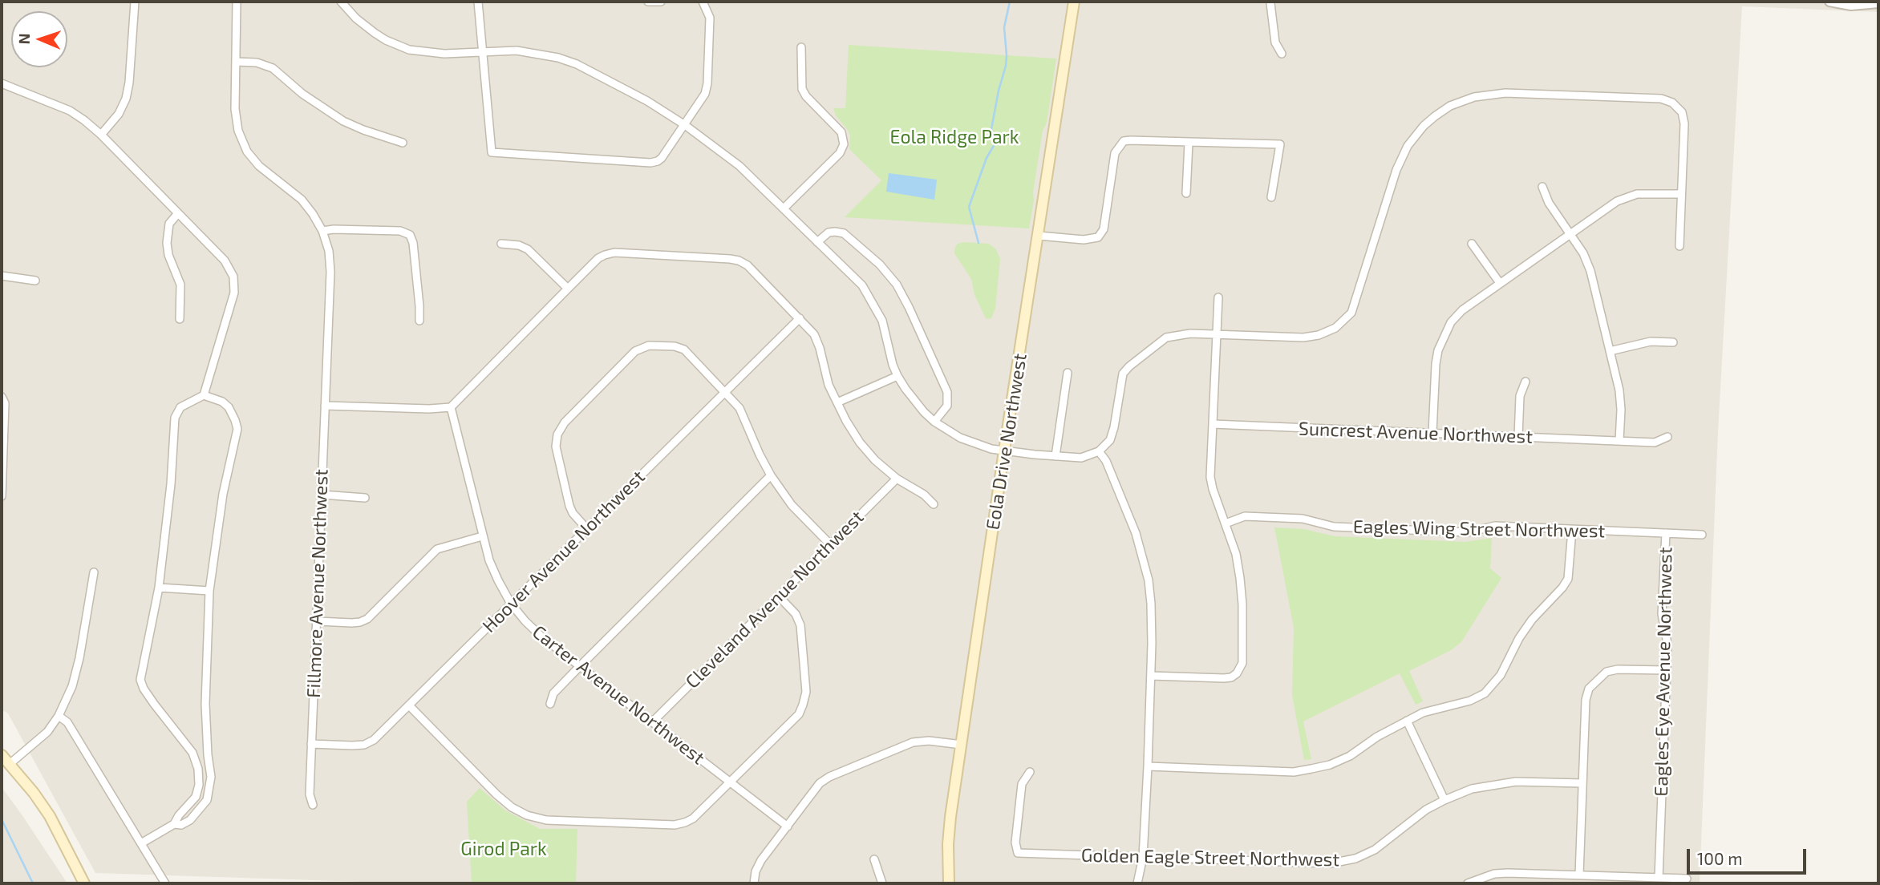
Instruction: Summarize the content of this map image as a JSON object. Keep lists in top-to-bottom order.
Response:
{
  "streets": {
    "main road": ["Eola Drive Northwest"],
    "street": [
      "Suncrest Avenue Northwest",
      "Eagles Wing Street Northwest",
      "Hoover Avenue Northwest",
      "Fillmore Avenue Northwest",
      "Cleveland Avenue Northwest",
      "Eagles Eye Avenue Northwest",
      "Carter Avenue Northwest",
      "Golden Eagle Street Northwest"
    ]
  },
  "crossings": [
    ["Eagles Wing Street Northwest", "Eagles Eye Avenue Northwest"],
    ["Hoover Avenue Northwest", "Fillmore Avenue Northwest"],
    ["Hoover Avenue Northwest", "Carter Avenue Northwest"],
    ["Cleveland Avenue Northwest", "Carter Avenue Northwest"]
  ],
  "parks": ["Eola Ridge Park", "Girod Park"],
  "scale_bar": "100 m",
  "north": "left"
}
